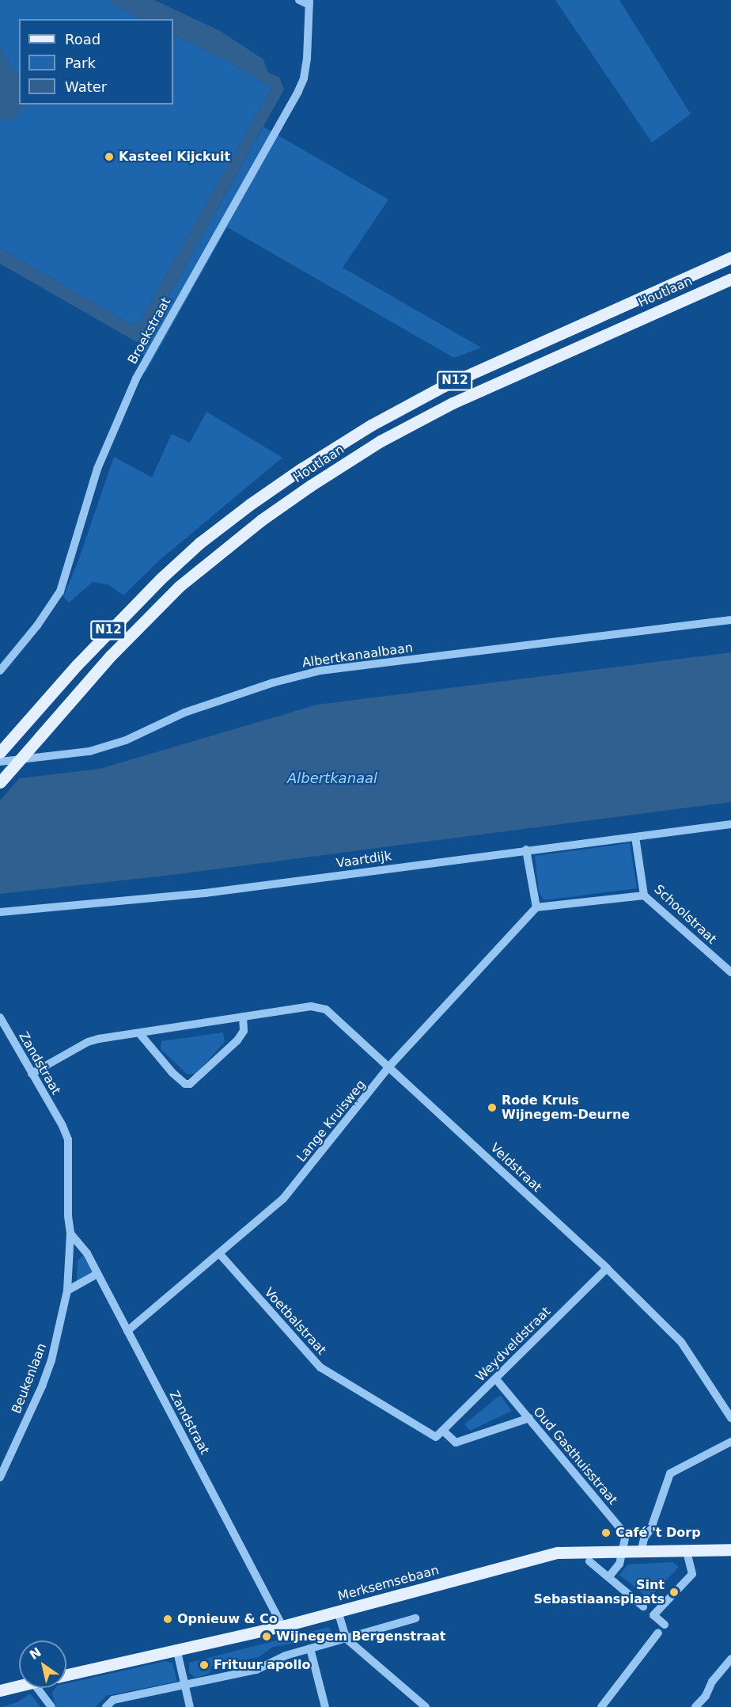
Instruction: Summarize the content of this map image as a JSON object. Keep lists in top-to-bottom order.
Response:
{
  "streets": {
    "main road": ["Houtlaan", "N12", "Merksemsebaan"],
    "street": [
      "Broekstraat",
      "Albertkanaalbaan",
      "Vaartdijk",
      "Schoolstraat",
      "Zandstraat",
      "Lange Kruisweg",
      "Veldstraat",
      "Voetbalstraat",
      "Weydveldstraat",
      "Beukenlaan",
      "Oud Gasthuisstraat"
    ]
  },
  "crossings": [
    ["Vaartdijk", "Schoolstraat"],
    ["Zandstraat", "Lange Kruisweg"],
    ["Zandstraat", "Veldstraat"],
    ["Zandstraat", "Beukenlaan"],
    ["Zandstraat", "Merksemsebaan"],
    ["Lange Kruisweg", "Veldstraat"],
    ["Lange Kruisweg", "Voetbalstraat"],
    ["Veldstraat", "Weydveldstraat"],
    ["Voetbalstraat", "Weydveldstraat"],
    ["Weydveldstraat", "Oud Gasthuisstraat"],
    ["Oud Gasthuisstraat", "Merksemsebaan"]
  ],
  "water": ["Albertkanaal"],
  "places": [
    "Kasteel Kijckuit",
    "Rode Kruis Wijnegem-Deurne",
    "Café 't Dorp",
    "Sint Sebastiaansplaats",
    "Opnieuw & Co",
    "Wijnegem Bergenstraat",
    "Frituur apollo"
  ],
  "legend": ["Road", "Park", "Water"],
  "north": "top left"
}
